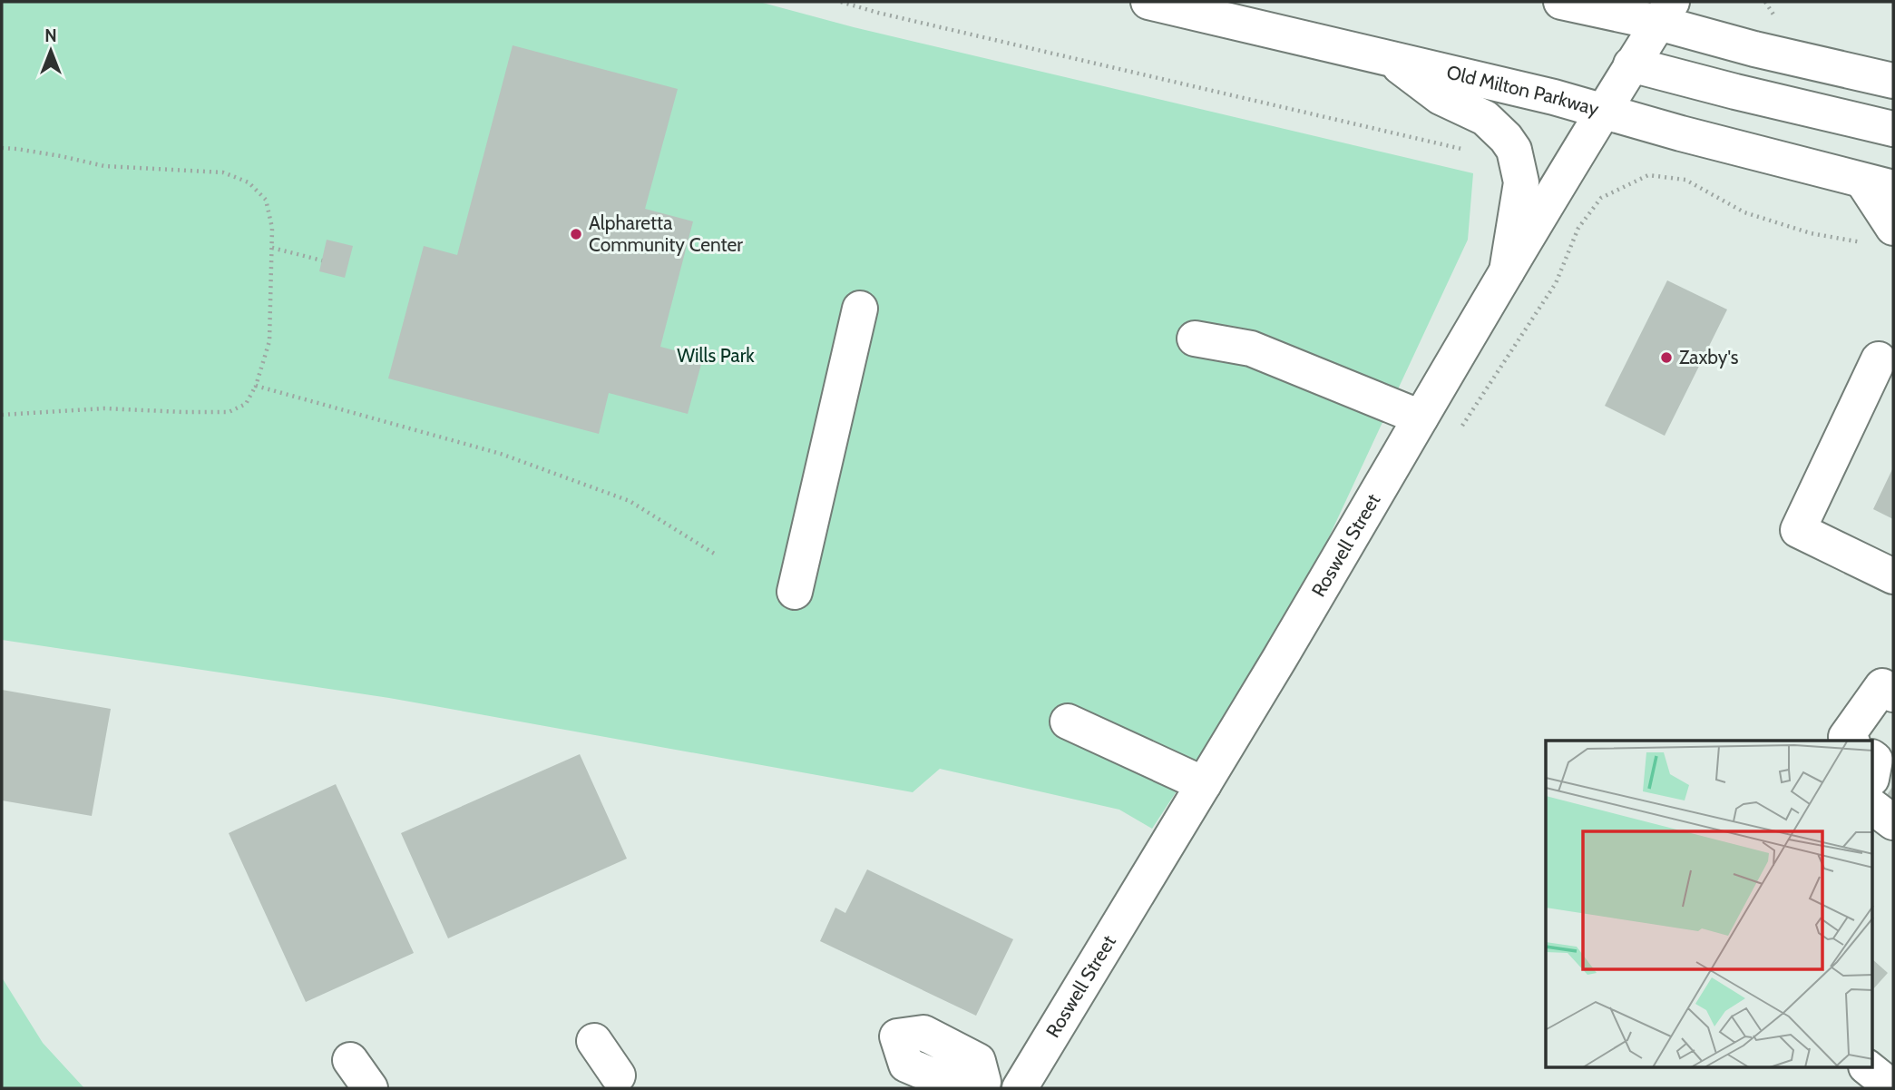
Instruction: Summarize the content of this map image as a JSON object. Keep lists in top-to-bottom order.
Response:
{
  "streets": {
    "main road": ["Old Milton Parkway", "Roswell Street"]
  },
  "crossings": [
    ["Old Milton Parkway", "Roswell Street"]
  ],
  "parks": ["Wills Park"],
  "places": ["Alpharetta Community Center", "Zaxby's"],
  "north": "top"
}
